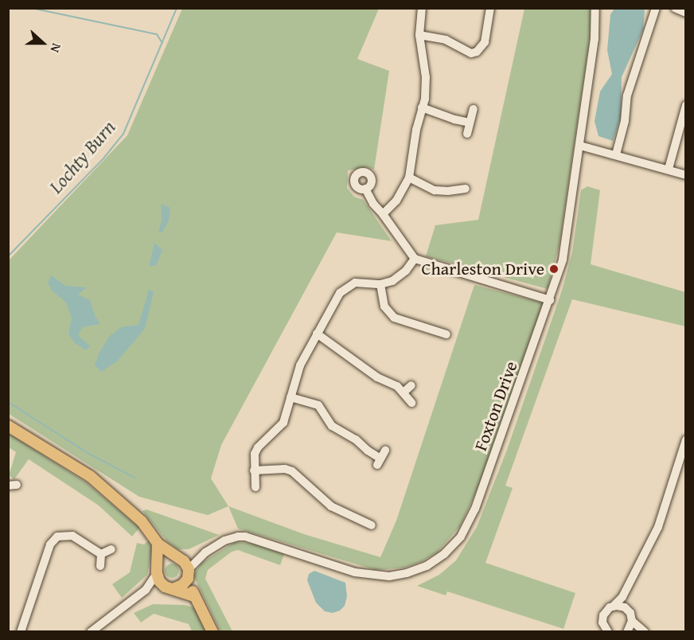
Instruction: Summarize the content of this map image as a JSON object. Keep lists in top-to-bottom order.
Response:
{
  "streets": {
    "street": ["Foxton Drive"]
  },
  "water": ["Lochty Burn"],
  "places": ["Charleston Drive"],
  "north": "right"
}
